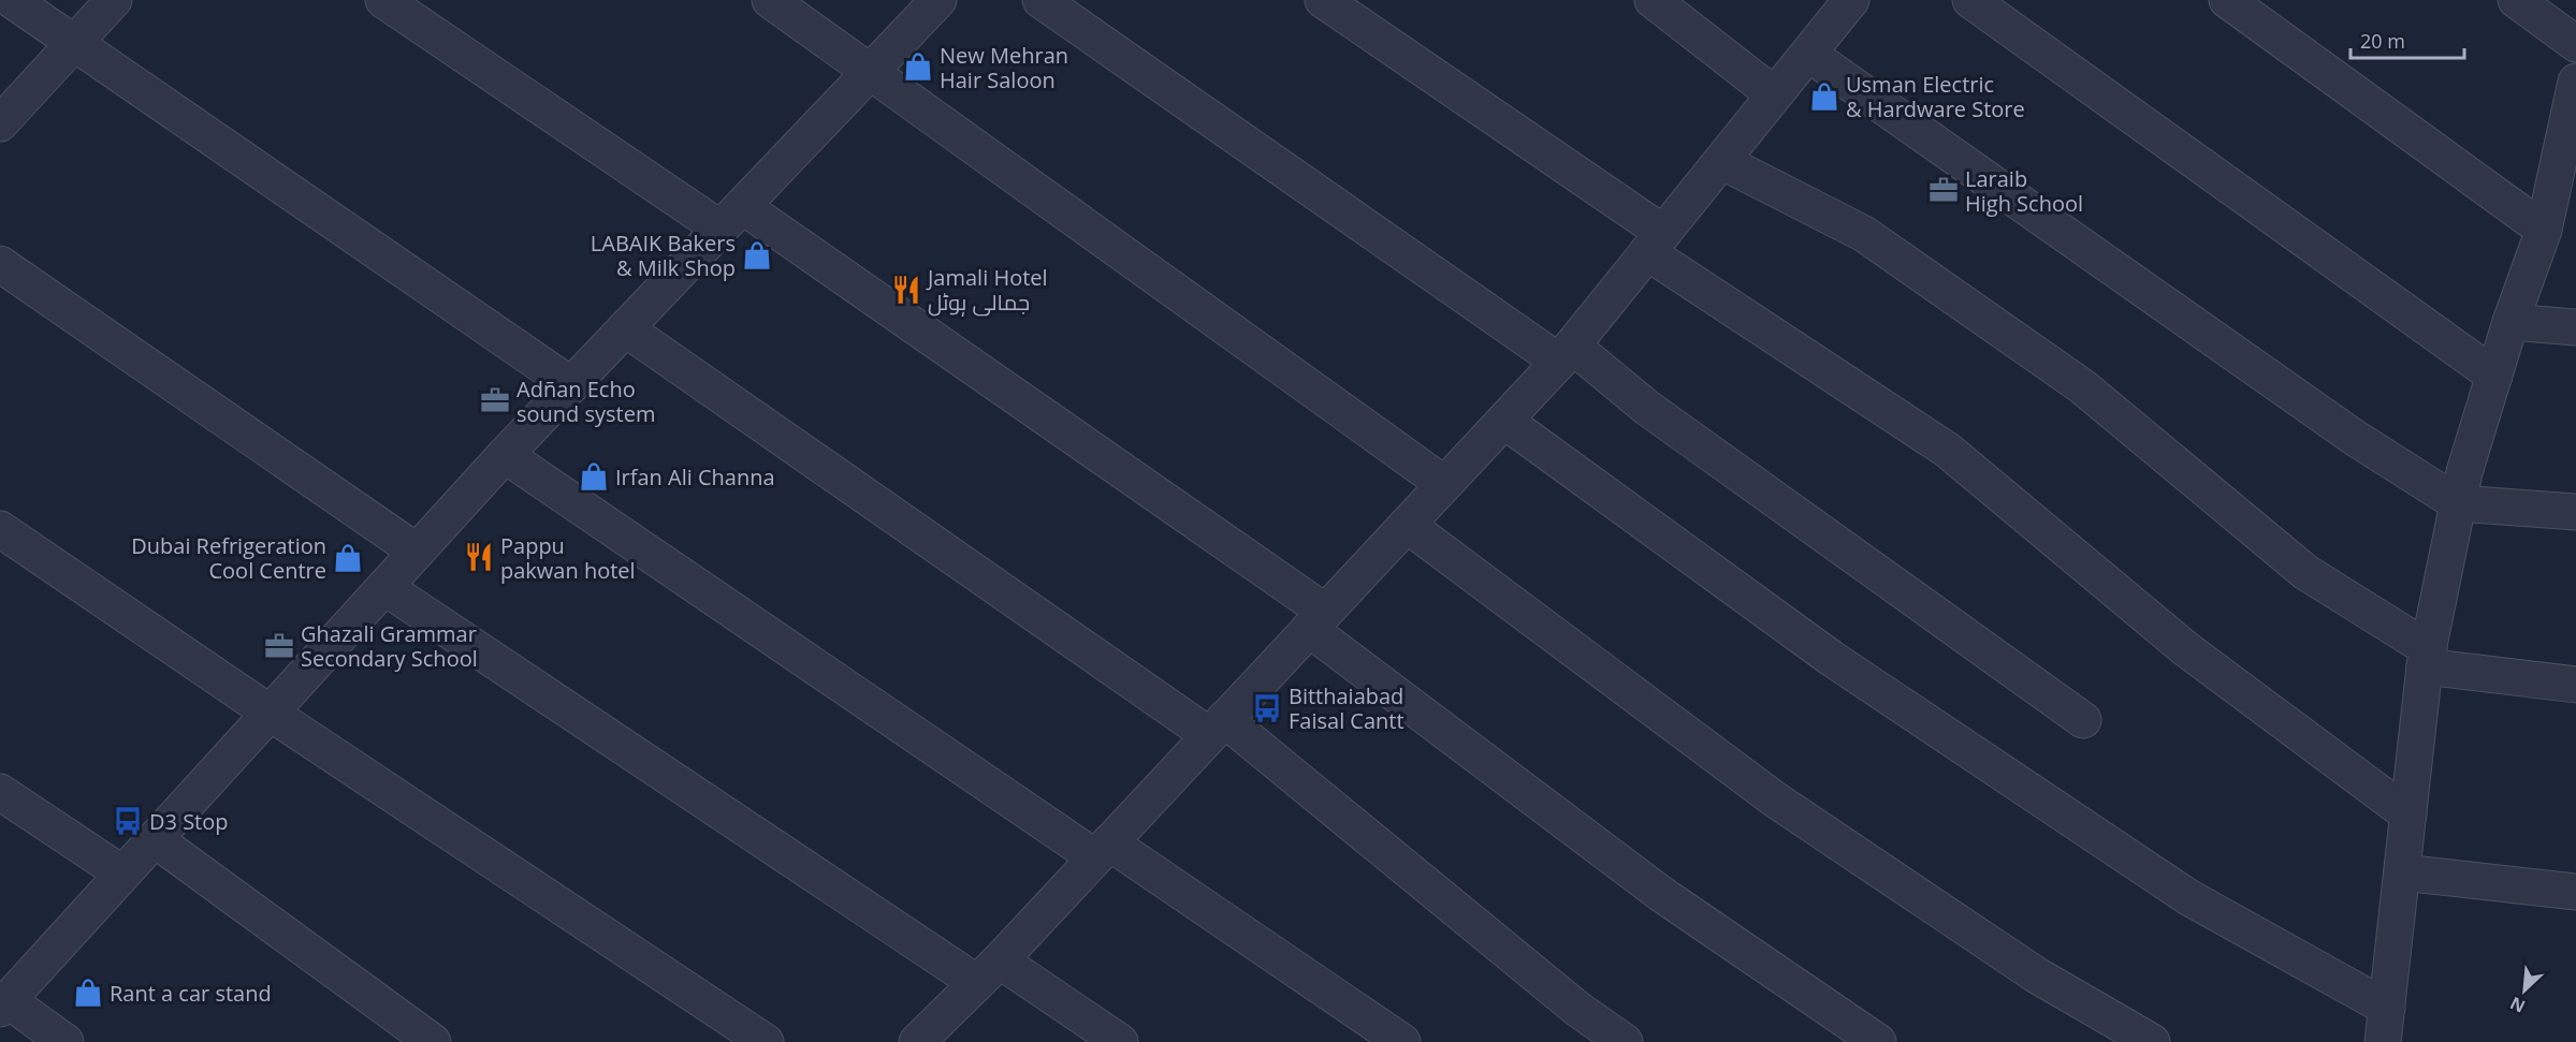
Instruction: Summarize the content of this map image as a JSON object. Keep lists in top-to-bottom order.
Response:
{
  "places": {
    "shop": [
      "New Mehran Hair Saloon",
      "Usman Electric & Hardware Store",
      "LABAIK Bakers & Milk Shop",
      "Irfan Ali Channa",
      "Dubai Refrigeration Cool Centre",
      "Rant a car stand"
    ],
    "office": ["Laraib High School", "Adñan Echo sound system", "Ghazali Grammar Secondary School"],
    "restaurant": ["Jamali Hotel جمالی ہوٹل", "Pappu pakwan hotel"],
    "bus stop": ["Bitthaiabad Faisal Cantt", "D3 Stop"]
  },
  "scale_bar": "20 m",
  "north": "bottom left"
}
